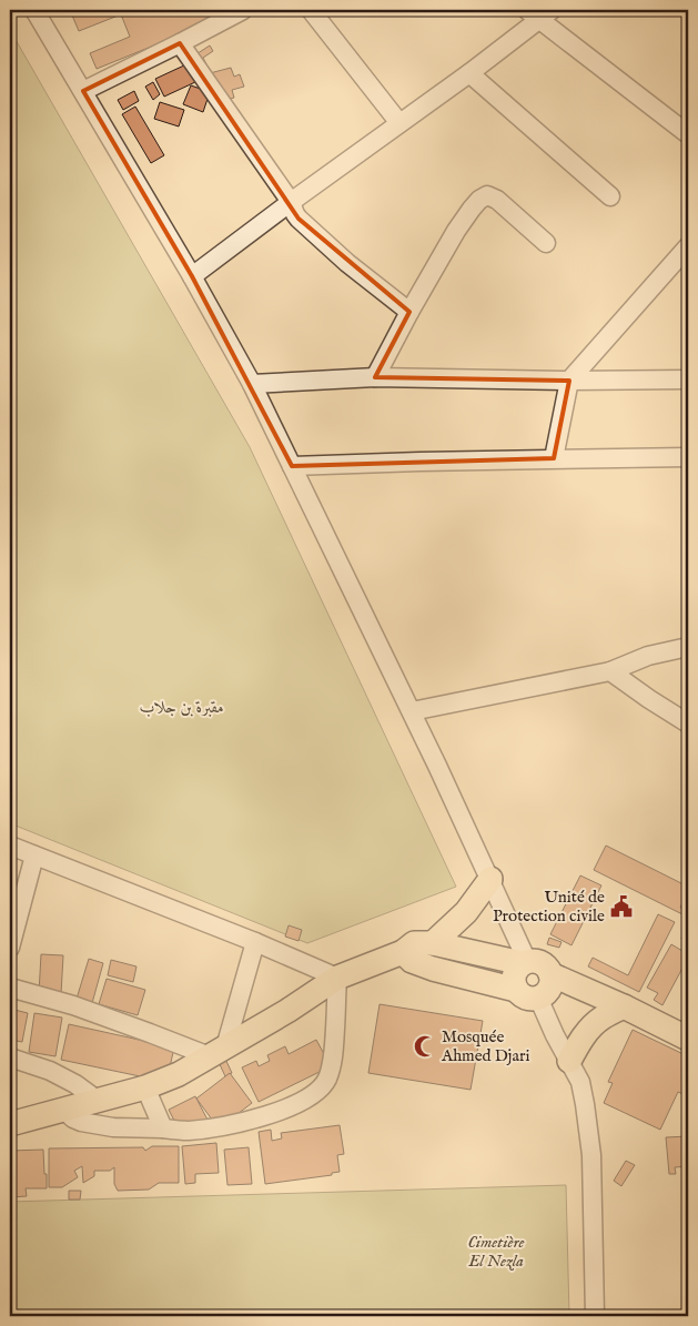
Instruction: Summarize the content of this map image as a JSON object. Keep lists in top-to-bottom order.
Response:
{
  "parks": ["مقبرة بن جلاب", "Cimetière El Nezla"],
  "places": {
    "public building": ["Unité de Protection civile"],
    "mosque": ["Mosquée Ahmed Djari"]
  }
}
